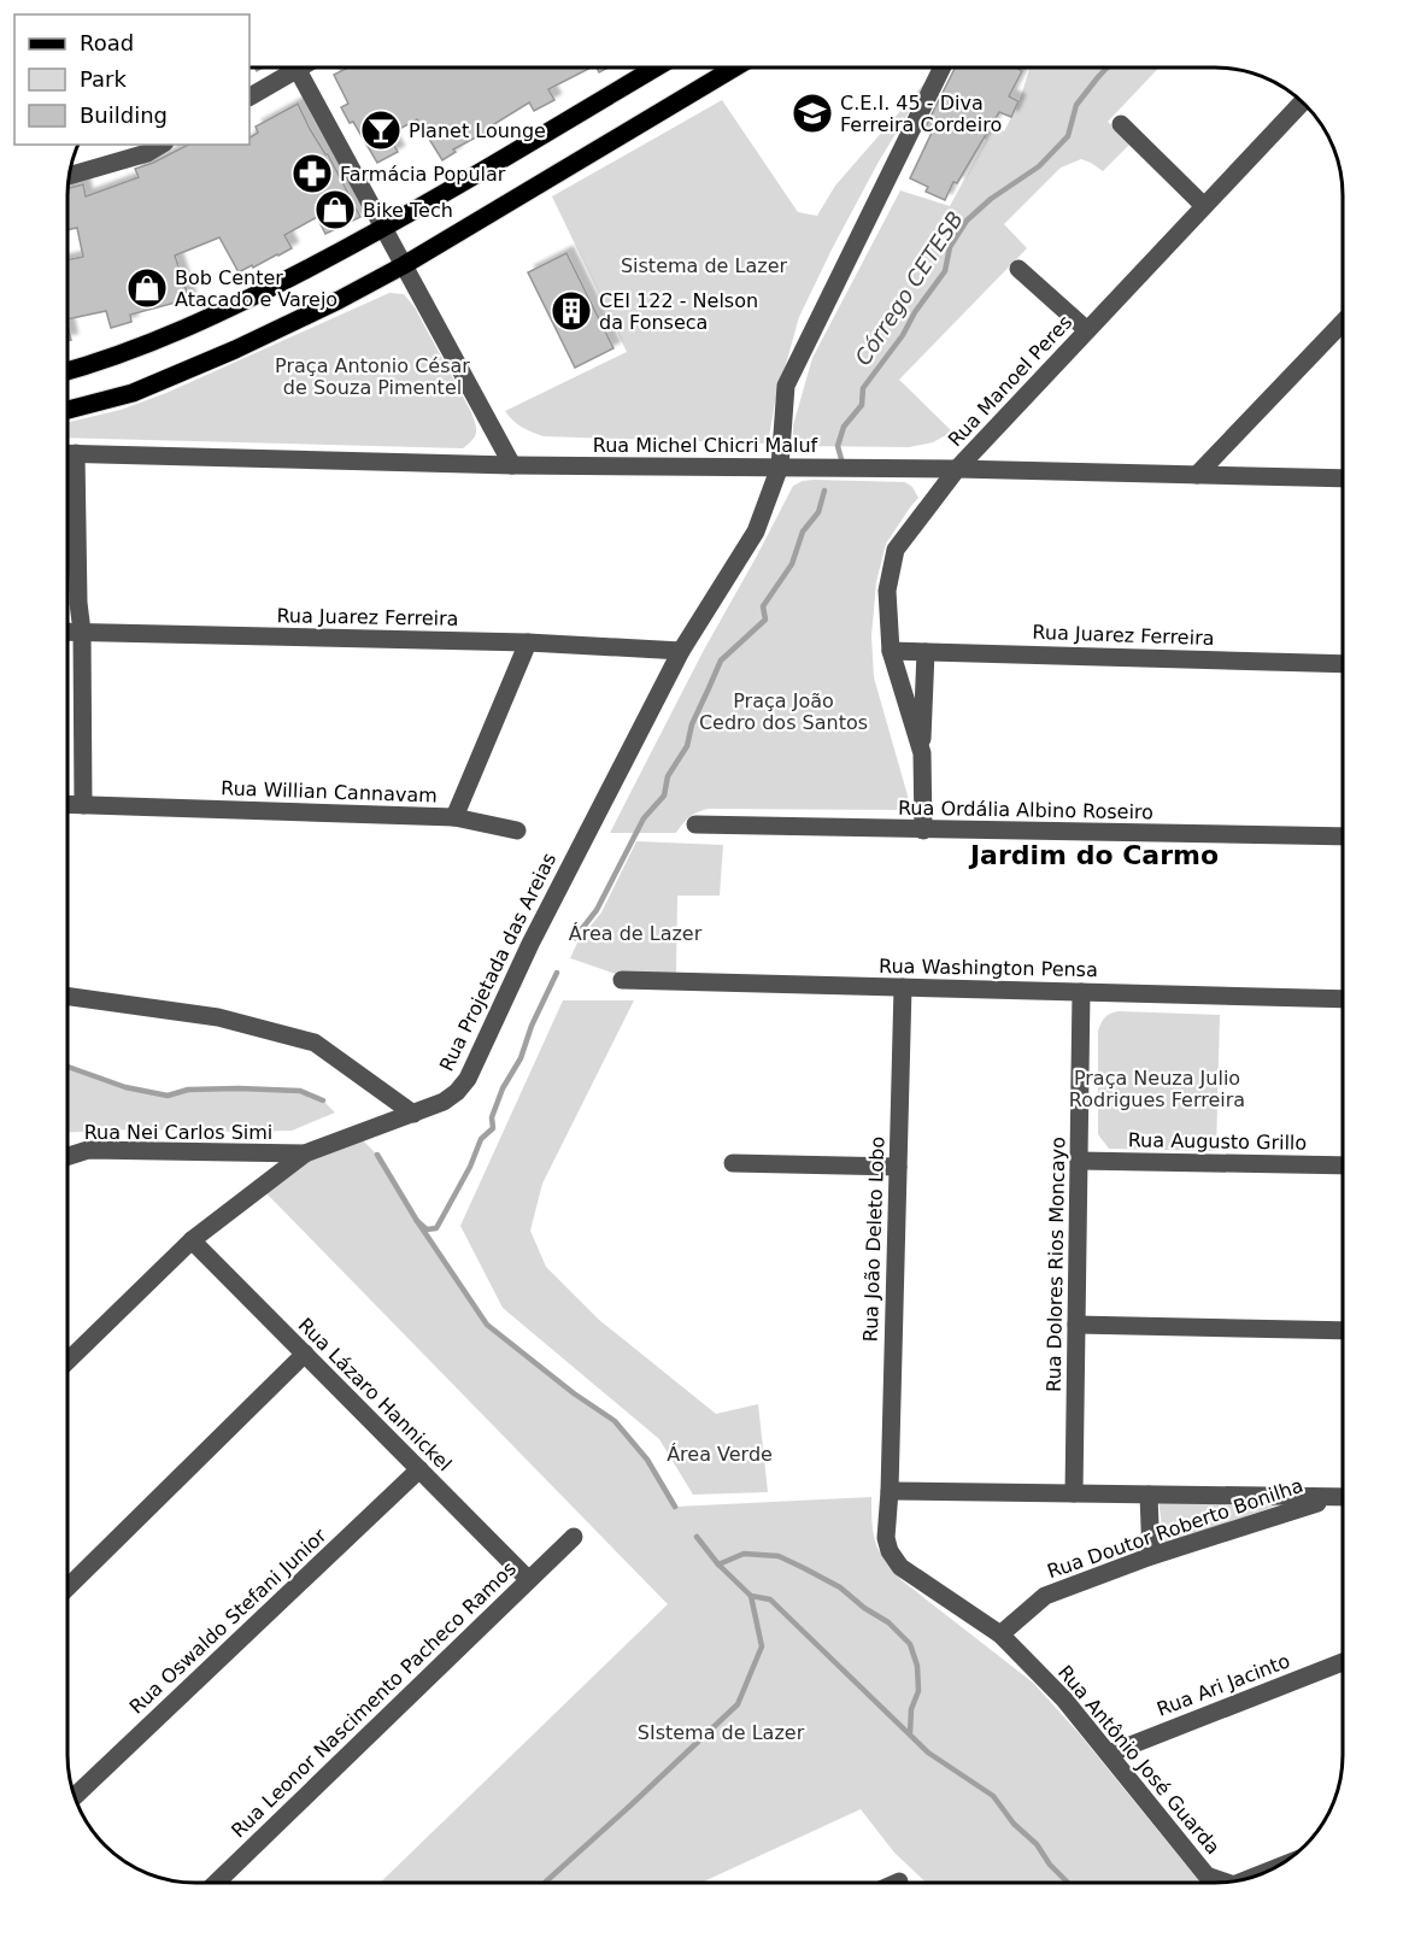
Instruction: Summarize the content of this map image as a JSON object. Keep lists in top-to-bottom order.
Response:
{
  "streets": {
    "street": [
      "Rua Manoel Peres",
      "Rua Michel Chicri Maluf",
      "Rua Juarez Ferreira",
      "Rua Willian Cannavam",
      "Rua Ordália Albino Roseiro",
      "Rua Projetada das Areias",
      "Rua Washington Pensa",
      "Rua Nei Carlos Simi",
      "Rua Augusto Grillo",
      "Rua João Deleto Lobo",
      "Rua Dolores Rios Moncayo",
      "Rua Lázaro Hannickel",
      "Rua Doutor Roberto Bonilha",
      "Rua Oswaldo Stefani Junior",
      "Rua Ari Jacinto",
      "Rua Leonor Nascimento Pacheco Ramos",
      "Rua Antônio José Guarda"
    ]
  },
  "crossings": [
    ["Rua Manoel Peres", "Rua Michel Chicri Maluf"],
    ["Rua Manoel Peres", "Rua Juarez Ferreira"],
    ["Rua Manoel Peres", "Rua Ordália Albino Roseiro"],
    ["Rua Michel Chicri Maluf", "Rua Projetada das Areias"],
    ["Rua Juarez Ferreira", "Rua Willian Cannavam"],
    ["Rua Juarez Ferreira", "Rua Projetada das Areias"],
    ["Rua Projetada das Areias", "Rua Nei Carlos Simi"],
    ["Rua Washington Pensa", "Rua João Deleto Lobo"],
    ["Rua Washington Pensa", "Rua Dolores Rios Moncayo"],
    ["Rua Augusto Grillo", "Rua Dolores Rios Moncayo"],
    ["Rua João Deleto Lobo", "Rua Antônio José Guarda"],
    ["Rua Lázaro Hannickel", "Rua Oswaldo Stefani Junior"],
    ["Rua Lázaro Hannickel", "Rua Leonor Nascimento Pacheco Ramos"],
    ["Rua Doutor Roberto Bonilha", "Rua Antônio José Guarda"],
    ["Rua Ari Jacinto", "Rua Antônio José Guarda"]
  ],
  "districts": ["Jardim do Carmo"],
  "water": ["Córrego CETESB"],
  "parks": [
    "Sistema de Lazer",
    "Praça Antonio César de Souza Pimentel",
    "Praça João Cedro dos Santos",
    "Área de Lazer",
    "Praça Neuza Julio Rodrigues Ferreira",
    "Área Verde",
    "SIstema de Lazer"
  ],
  "places": {
    "school or university": ["C.E.I. 45 - Diva Ferreira Cordeiro"],
    "bar": ["Planet Lounge"],
    "pharmacy": ["Farmácia Popular"],
    "shop": ["Bike Tech", "Bob Center Atacado e Varejo"],
    "building": ["CEI 122 - Nelson da Fonseca"]
  },
  "legend": ["Road", "Park", "Building"]
}
